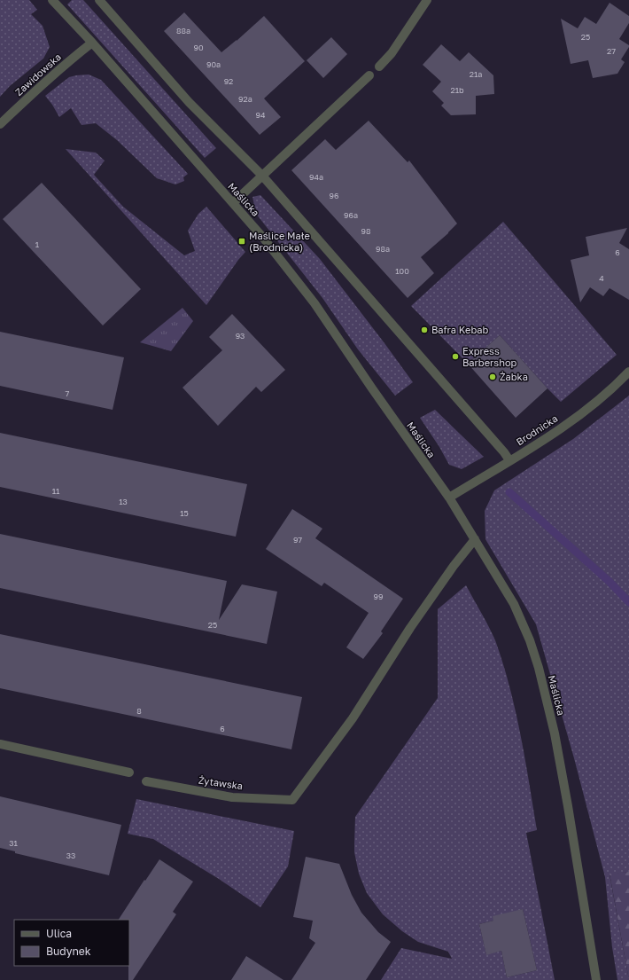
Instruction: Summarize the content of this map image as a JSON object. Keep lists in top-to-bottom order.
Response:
{
  "streets": {
    "street": [
      "Zawidowska",
      "Maślicka",
      "Brodnicka",
      "Żytawska"
    ]
  },
  "crossings": [
    ["Zawidowska", "Maślicka"],
    ["Maślicka", "Brodnicka"],
    ["Maślicka", "Żytawska"]
  ],
  "places": {
    "transit": ["Maślice Małe (Brodnicka)"],
    "other": ["Bafra Kebab", "Express Barbershop", "Żabka"]
  },
  "house_numbers": [
    "88a",
    "25",
    "90",
    "27",
    "90a",
    "21a",
    "92",
    "21b",
    "92a",
    "94",
    "94a",
    "96",
    "96a",
    "98",
    "1",
    "98a",
    "6",
    "100",
    "4",
    "93",
    "7",
    "11",
    "13",
    "15",
    "97",
    "99",
    "25",
    "8",
    "6",
    "31",
    "33"
  ],
  "legend": ["Ulica", "Budynek"]
}
